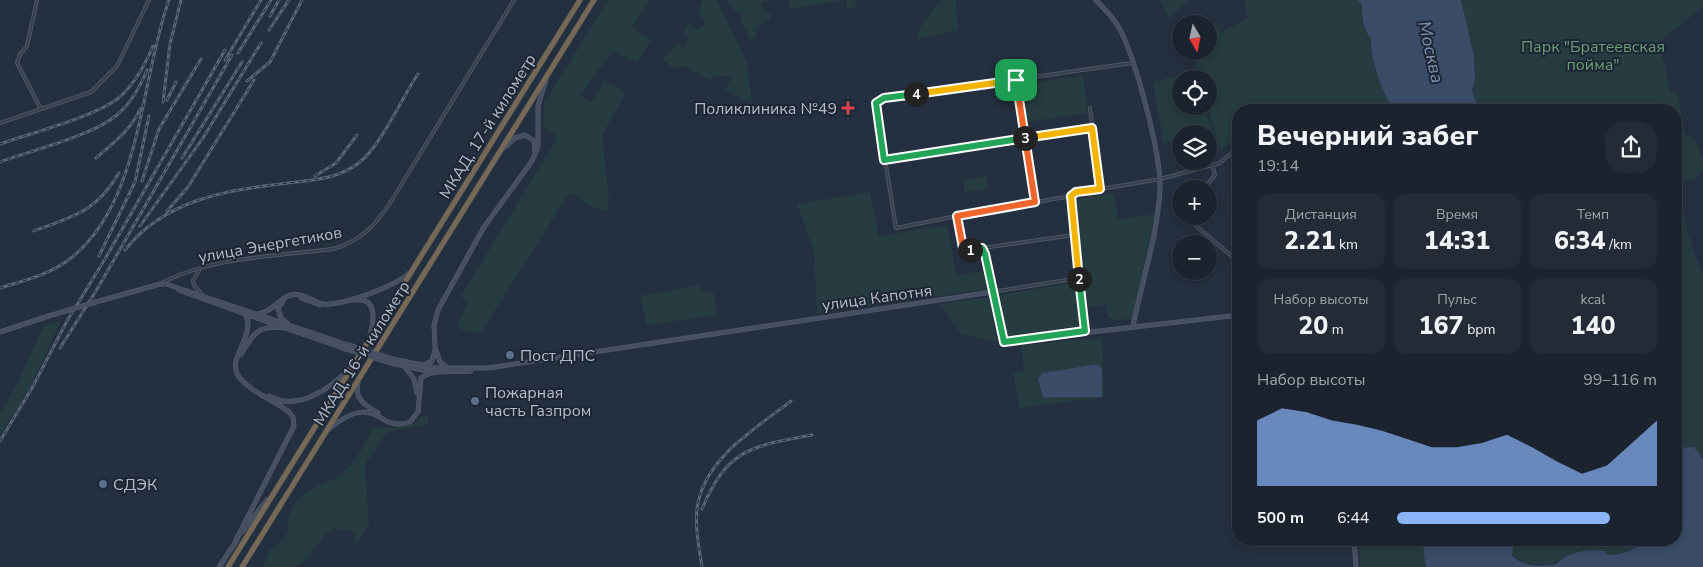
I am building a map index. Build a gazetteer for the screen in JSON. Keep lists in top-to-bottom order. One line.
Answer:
{"streets":{"highway":["МКАД, 17-й километр","МКАД, 16-й километр"],"main road":["улица Энергетиков","улица Капотня"]},"crossings":[["МКАД, 17-й километр","МКАД, 16-й километр"]],"water":["Москва"],"parks":["Парк \"Братеевская пойма\""],"places":{"health":["Поликлиника №49"],"other":["Пост ДПС","Пожарная часть Газпром","СДЭК"]},"north":"bottom","page":{"map_buttons":["+","−"],"pins":["4","3","1","2"],"heading":["Вечерний забег","19:14"],"stats":[["Дистанция","2.21 km"],["Время","14:31"],["Темп","6:34 /km"],["Набор высоты","20 m"],["Пульс","167 bpm"],["kcal","140"]],"chart":["Набор высоты","99–116 m"],"list":[{"name":"500 m","note":"6:44"}]}}
